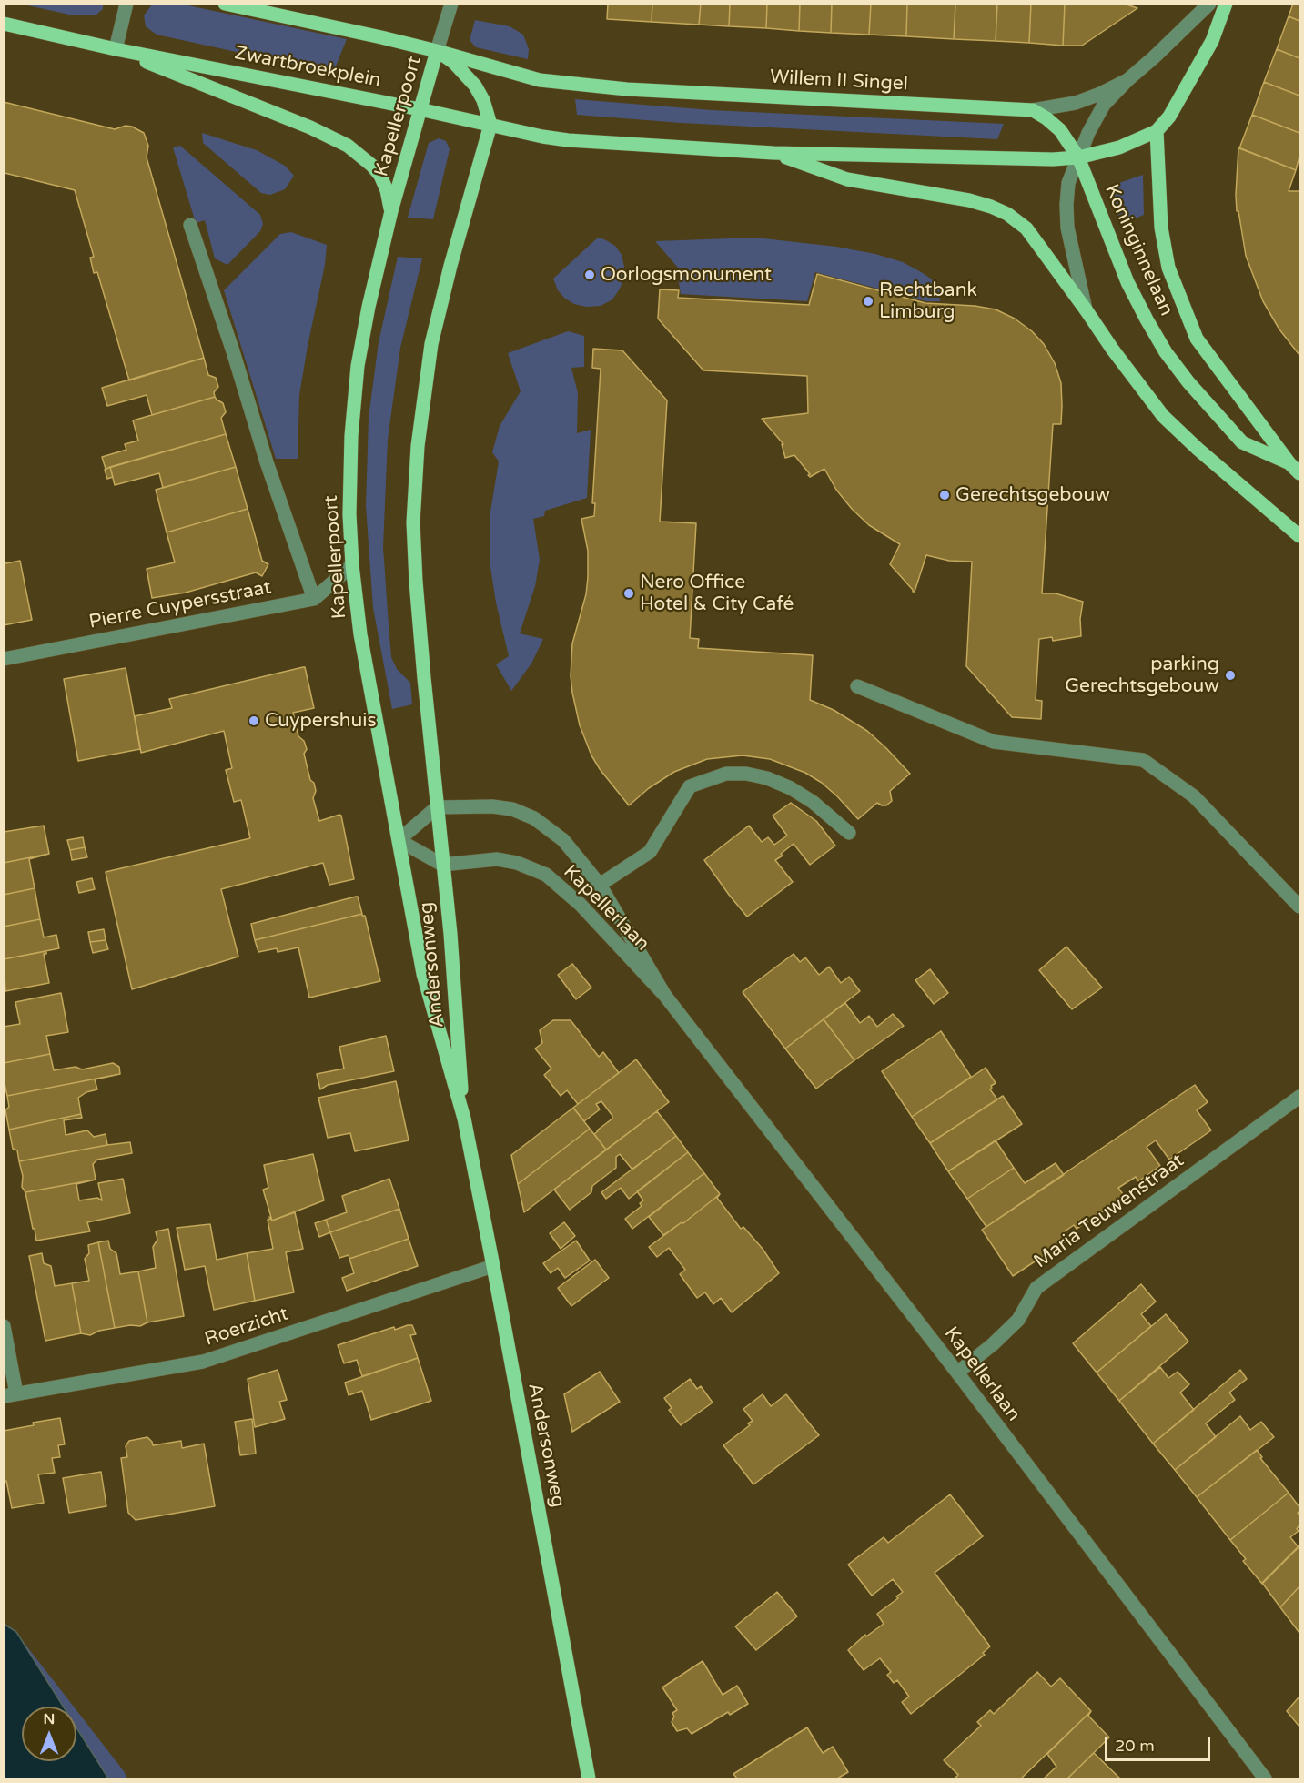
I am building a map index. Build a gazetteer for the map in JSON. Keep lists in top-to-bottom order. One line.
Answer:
{"streets":{"main road":["Zwartbroekplein","Willem II Singel","Kapellerpoort","Koninginnelaan","Andersonweg"],"street":["Pierre Cuypersstraat","Kapellerlaan","Maria Teuwenstraat","Roerzicht"]},"crossings":[["Zwartbroekplein","Kapellerpoort"],["Willem II Singel","Kapellerpoort"],["Willem II Singel","Koninginnelaan"],["Kapellerpoort","Pierre Cuypersstraat"],["Kapellerpoort","Andersonweg"],["Kapellerlaan","Andersonweg"],["Kapellerlaan","Maria Teuwenstraat"],["Andersonweg","Roerzicht"]],"places":["Oorlogsmonument","Rechtbank Limburg","Gerechtsgebouw","Nero Office Hotel & City Café","parking Gerechtsgebouw","Cuypershuis"],"scale_bar":"20 m","north":"top"}
